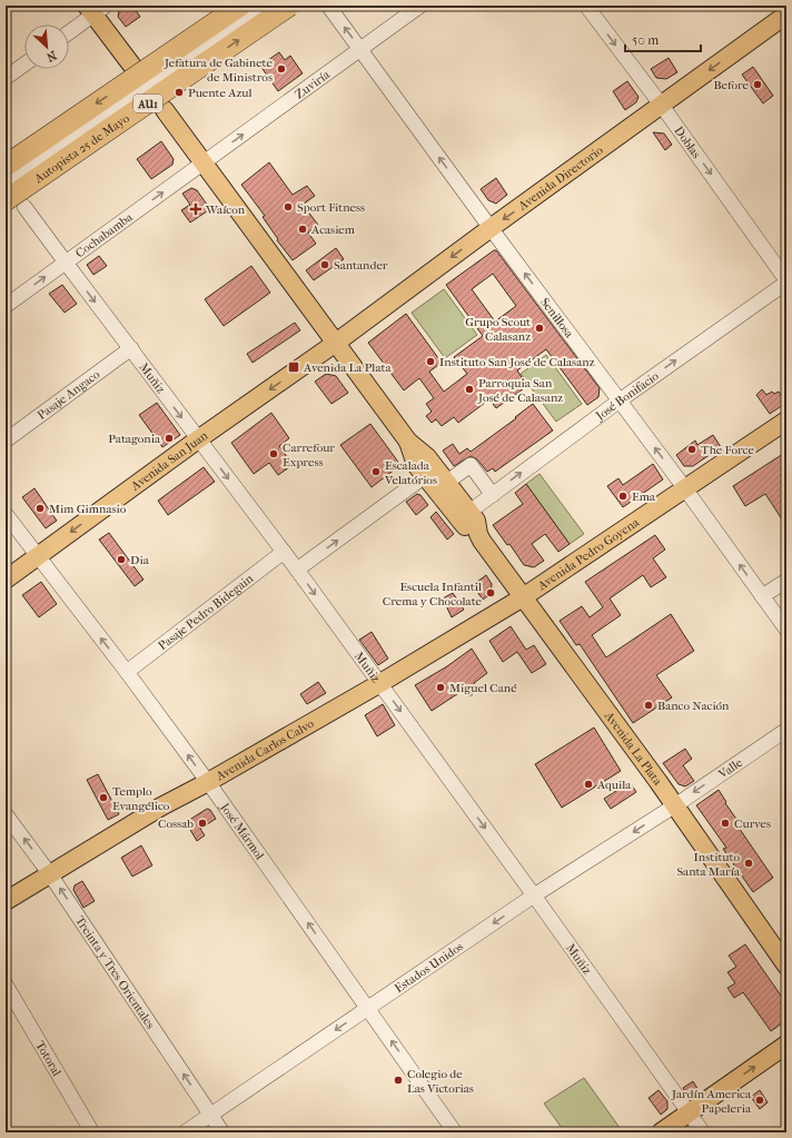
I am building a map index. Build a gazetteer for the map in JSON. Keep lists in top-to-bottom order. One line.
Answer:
{"streets":{"highway":["AU1","Autopista 25 de Mayo"],"main road":["Avenida Directorio","Avenida San Juan","Avenida Pedro Goyena","Avenida La Plata","Avenida Carlos Calvo"],"street":["Zuviría","Doblas","Cochabamba","Senillosa","Muñiz","Pasaje Angaco","José Bonifacio","Pasaje Pedro Bidegain","Valle","José Mármol","Estados Unidos","Treinta y Tres Orientales","Totoral"]},"crossings":[["Zuviría","Cochabamba"],["Zuviría","Senillosa"],["Zuviría","Avenida La Plata"],["Doblas","Avenida Directorio"],["Doblas","José Bonifacio"],["Autopista 25 de Mayo","Muñiz"],["Avenida Directorio","Senillosa"],["Avenida Directorio","Avenida San Juan"],["Avenida Directorio","Avenida La Plata"],["Cochabamba","Muñiz"],["Cochabamba","Avenida La Plata"],["Senillosa","José Bonifacio"],["Senillosa","Avenida Pedro Goyena"],["Muñiz","Pasaje Angaco"],["Muñiz","Avenida San Juan"],["Muñiz","Pasaje Pedro Bidegain"],["Muñiz","Avenida Carlos Calvo"],["Muñiz","Estados Unidos"],["José Bonifacio","Avenida La Plata"],["Avenida San Juan","Avenida La Plata"],["Avenida San Juan","José Mármol"],["Avenida Pedro Goyena","Avenida La Plata"],["Avenida Pedro Goyena","Avenida Carlos Calvo"],["Pasaje Pedro Bidegain","José Mármol"],["Avenida La Plata","Avenida Carlos Calvo"],["Avenida La Plata","Valle"],["Avenida La Plata","Estados Unidos"],["Avenida Carlos Calvo","José Mármol"],["Avenida Carlos Calvo","Treinta y Tres Orientales"],["Valle","Estados Unidos"],["José Mármol","Estados Unidos"],["Estados Unidos","Treinta y Tres Orientales"]],"one_way":["Doblas","Avenida Directorio","Senillosa","Muñiz","José Bonifacio","Avenida San Juan","Valle","José Mármol","Estados Unidos","Treinta y Tres Orientales"],"places":{"other":["Jefatura de Gabinete de Ministros","Before","Puente Azul","Sport Fitness","Acasiem","Santander","Grupo Scout Calasanz","Instituto San José de Calasanz","Parroquia San José de Calasanz","Patagonia","The Force","Carrefour Express","Escalada Velatórios","Ema","Mim Gimnasio","Dia","Escuela Infantil Crema y Chocolate","Miguel Cané","Banco Nación","Aquila","Templo Evangélico","Cossab","Curves","Instituto Santa María","Colegio de Las Victorias","Jardín America Papeleria"],"health":["Waícon"],"transit":["Avenida La Plata"]},"scale_bar":"50 m","north":"bottom right"}
